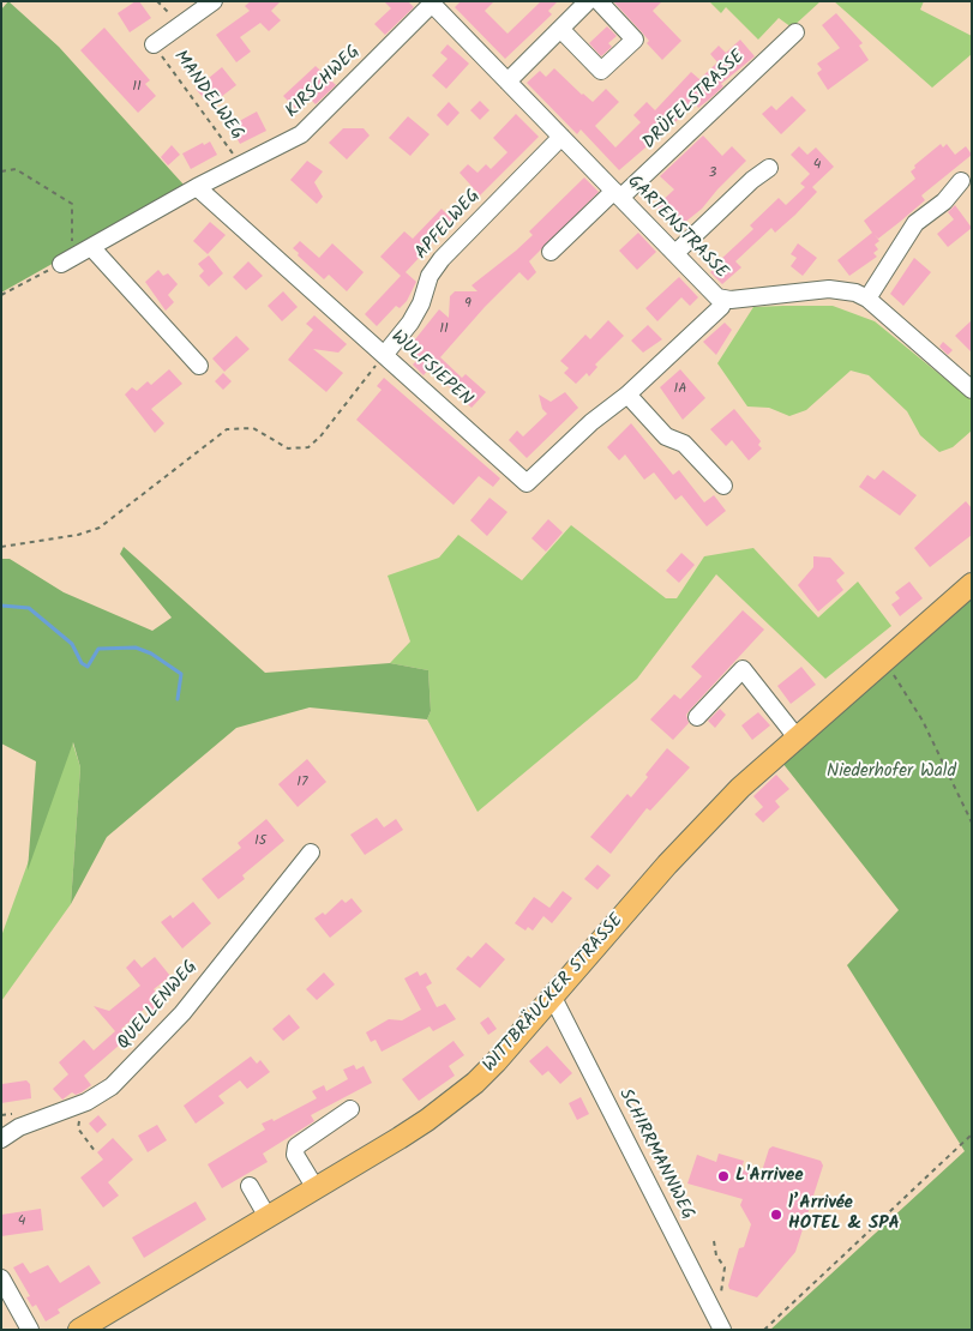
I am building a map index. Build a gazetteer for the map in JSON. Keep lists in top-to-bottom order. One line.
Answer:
{"streets":{"main road":["WITTBRÄUCKER STRASSE"],"street":["KIRSCHWEG","DRÜFELSTRASSE","APFELWEG","GARTENSTRASSE","WULFSIEPEN","QUELLENWEG","SCHIRRMANNWEG"],"path":["MANDELWEG"]},"crossings":[["KIRSCHWEG","MANDELWEG"],["KIRSCHWEG","GARTENSTRASSE"],["KIRSCHWEG","WULFSIEPEN"],["DRÜFELSTRASSE","GARTENSTRASSE"],["APFELWEG","GARTENSTRASSE"],["APFELWEG","WULFSIEPEN"],["GARTENSTRASSE","WULFSIEPEN"],["WITTBRÄUCKER STRASSE","SCHIRRMANNWEG"]],"parks":["Niederhofer Wald"],"places":["L'Arrivee","l’Arrivée HOTEL & SPA"],"house_numbers":["11","4","3","9","11","1A","17","15","4"]}
